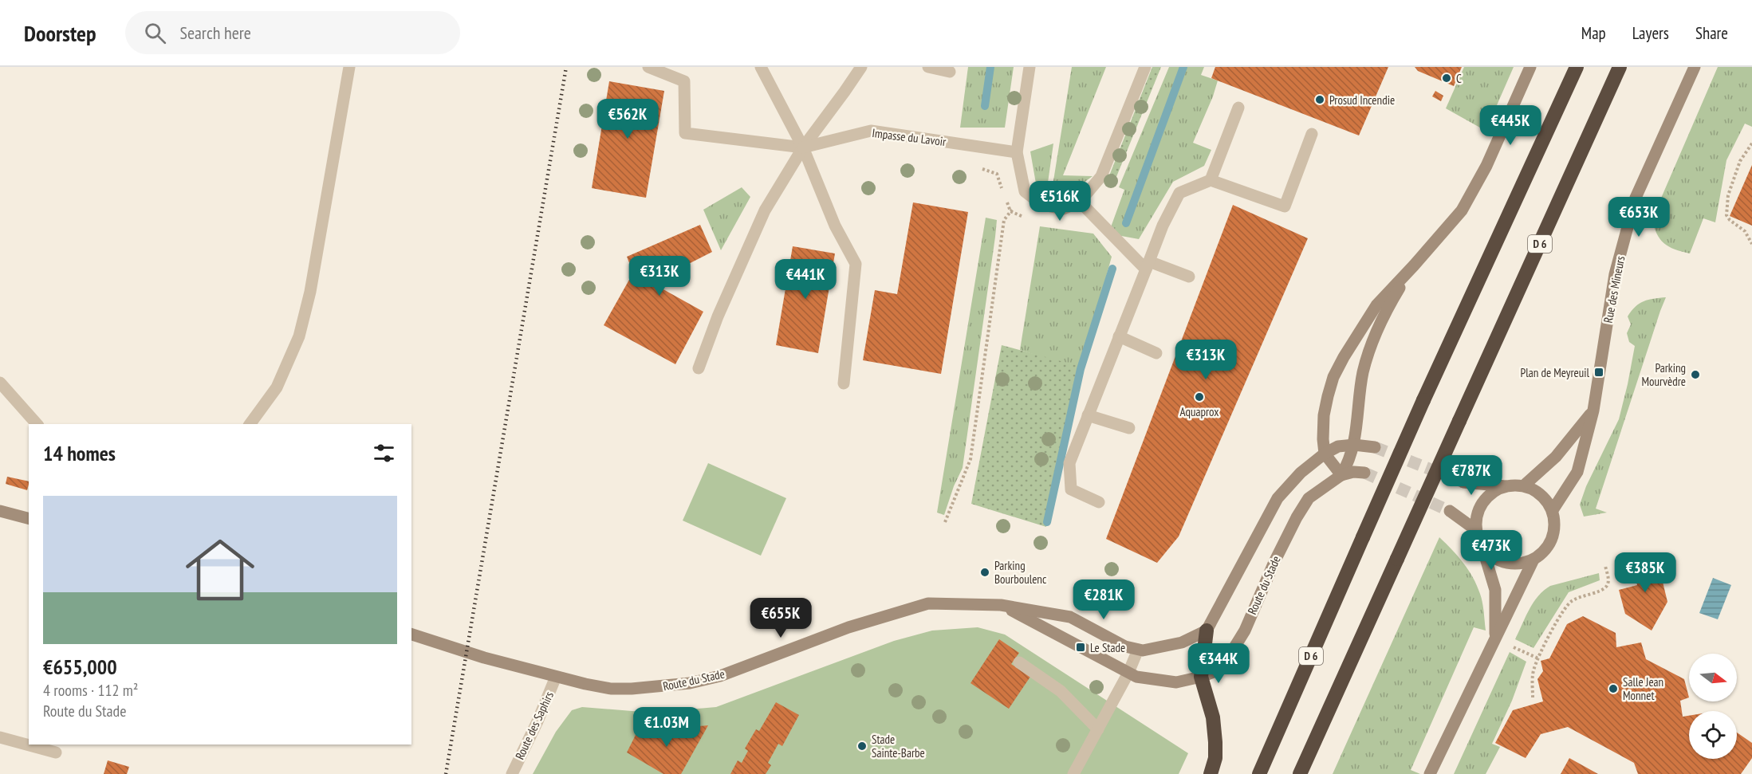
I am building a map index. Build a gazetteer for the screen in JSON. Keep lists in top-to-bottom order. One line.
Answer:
{"streets":{"highway":["D 6"],"street":["Impasse du Lavoir","Rue des Mineurs","Route du Stade","Route des Saphirs"]},"crossings":[["Route du Stade","Route des Saphirs"]],"places":{"other":["C","Prosud Incendie","Parking Mourvèdre","Aquaprox","Parking Bourboulenc","Salle Jean Monnet","Stade Sainte-Barbe"],"transit":["Plan de Meyreuil","Le Stade"]},"north":"right","page":{"header":"Doorstep","search":"Search here","nav":["Map","Layers","Share"],"price":["€562K","€445K","€516K","€653K","€313K","€441K","€313K","€787K","€473K","€385K","€281K","€655K","€344K","€1.03M"],"heading":"14 homes","list":[{"name":"€655,000","note":"4 rooms · 112 m² · Route du Stade"}]}}
